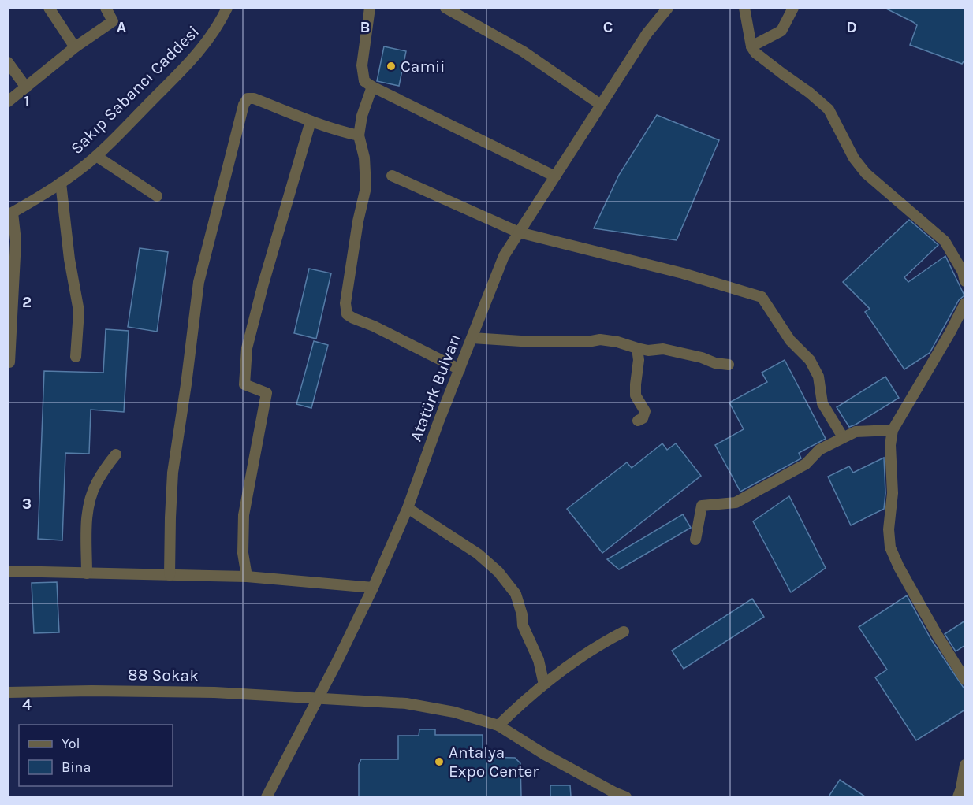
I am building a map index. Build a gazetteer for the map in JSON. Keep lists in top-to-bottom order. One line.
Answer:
{"streets":{"street":["Sakıp Sabancı Caddesi","Atatürk Bulvarı","88 Sokak"]},"crossings":[["Atatürk Bulvarı","88 Sokak"]],"places":["Camii","Antalya Expo Center"],"legend":["Yol","Bina"],"grid":{"columns":["A","B","C","D"],"rows":["1","2","3","4"]}}
